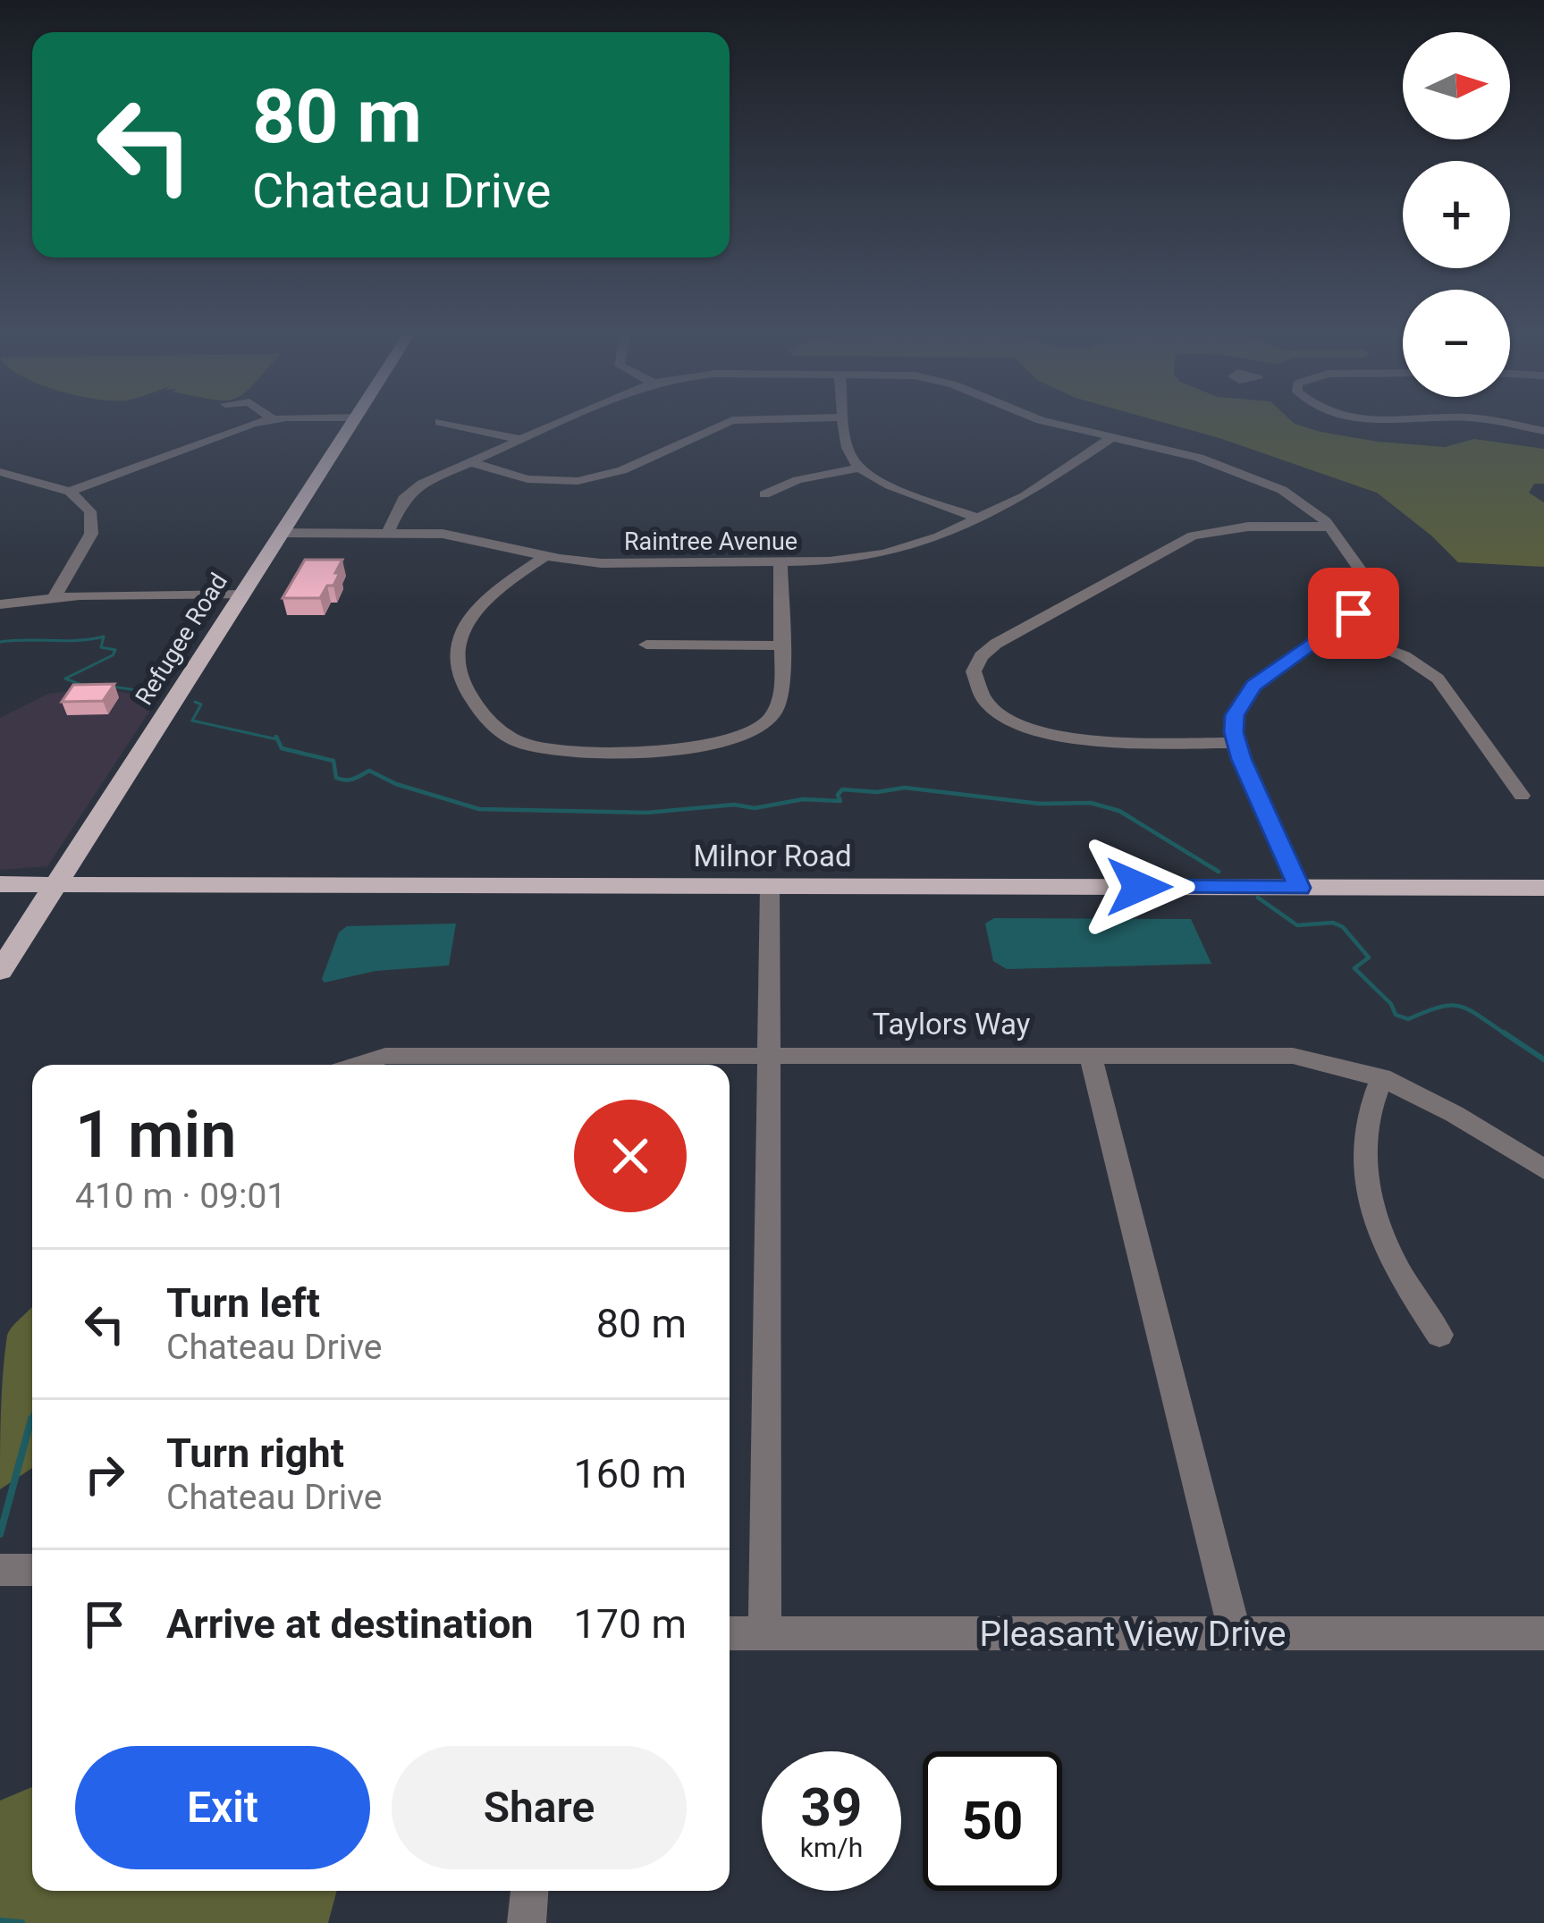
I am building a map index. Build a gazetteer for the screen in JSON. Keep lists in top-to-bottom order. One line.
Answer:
{"streets":{"main road":["Refugee Road","Milnor Road"],"street":["Raintree Avenue","Taylors Way","Pleasant View Drive"]},"crossings":[["Raintree Avenue","Refugee Road"],["Refugee Road","Milnor Road"]],"north":"right","page":{"map_buttons":["+","−"],"turn":["80 m","Chateau Drive"],"heading":["1 min","410 m · 09:01"],"list":[{"name":"Turn left","note":"Chateau Drive","value":"80 m"},{"name":"Turn right","note":"Chateau Drive","value":"160 m"},{"name":"Arrive at destination","value":"170 m"}],"buttons":["Exit","Share"],"speed":"39 km/h","limit":"50"}}
